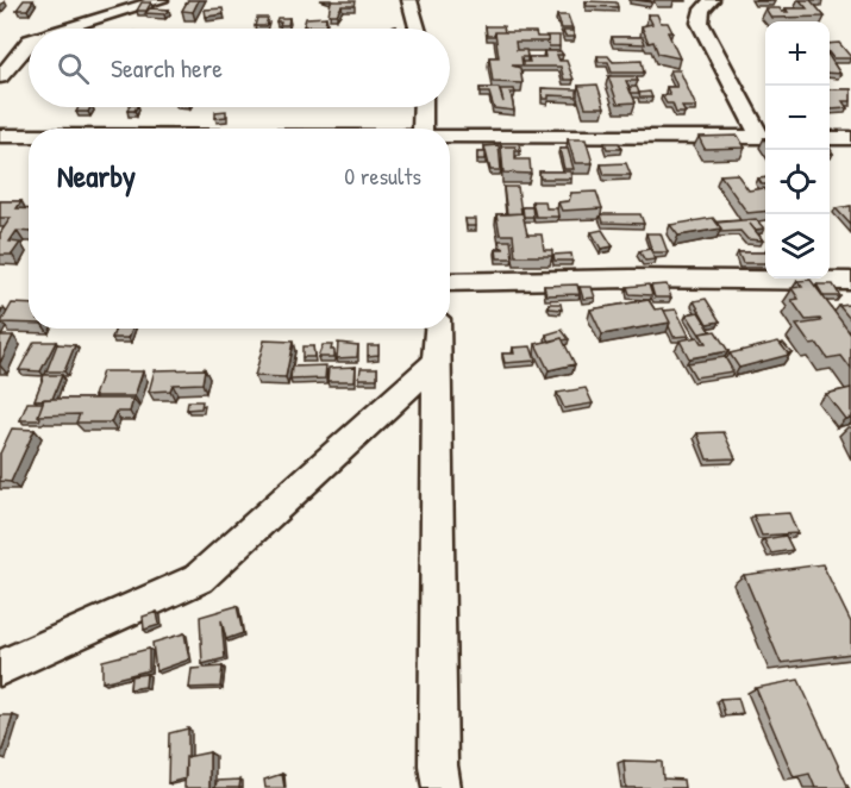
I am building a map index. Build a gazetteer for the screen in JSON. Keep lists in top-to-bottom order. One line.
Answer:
{"page":{"map_buttons":["+","−"],"search":"Search here","heading":["Nearby","0 results"]}}
